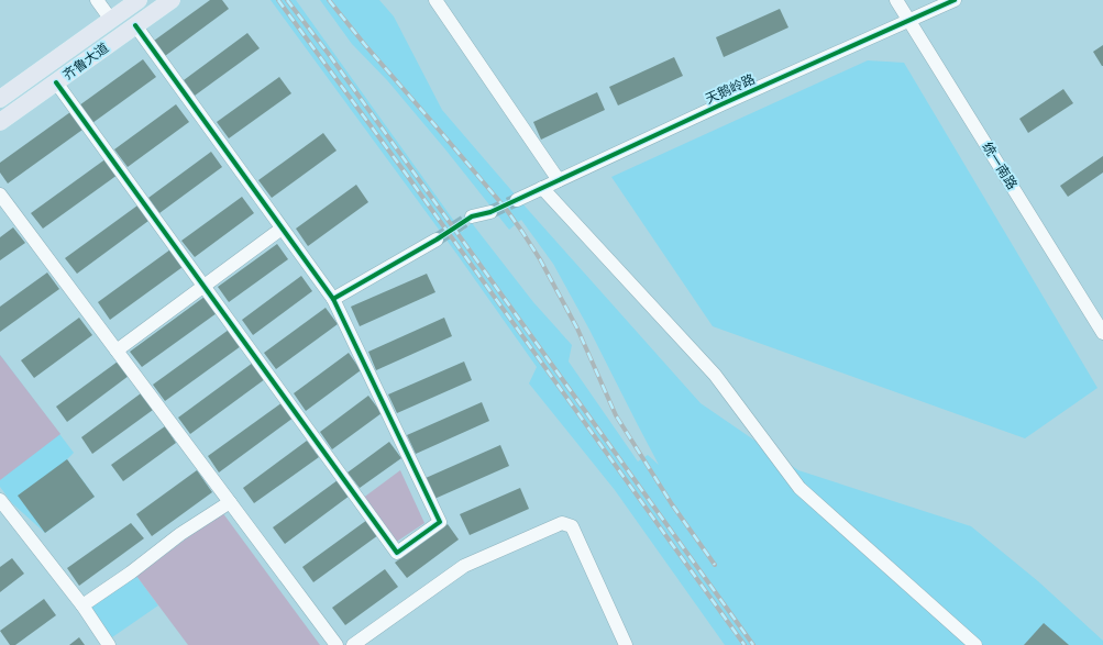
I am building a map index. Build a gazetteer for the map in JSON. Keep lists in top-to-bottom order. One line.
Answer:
{"streets":{"main road":["齐鲁大道"],"street":["天鹅岭路","统一南路"]},"crossings":[["天鹅岭路","统一南路"]]}
